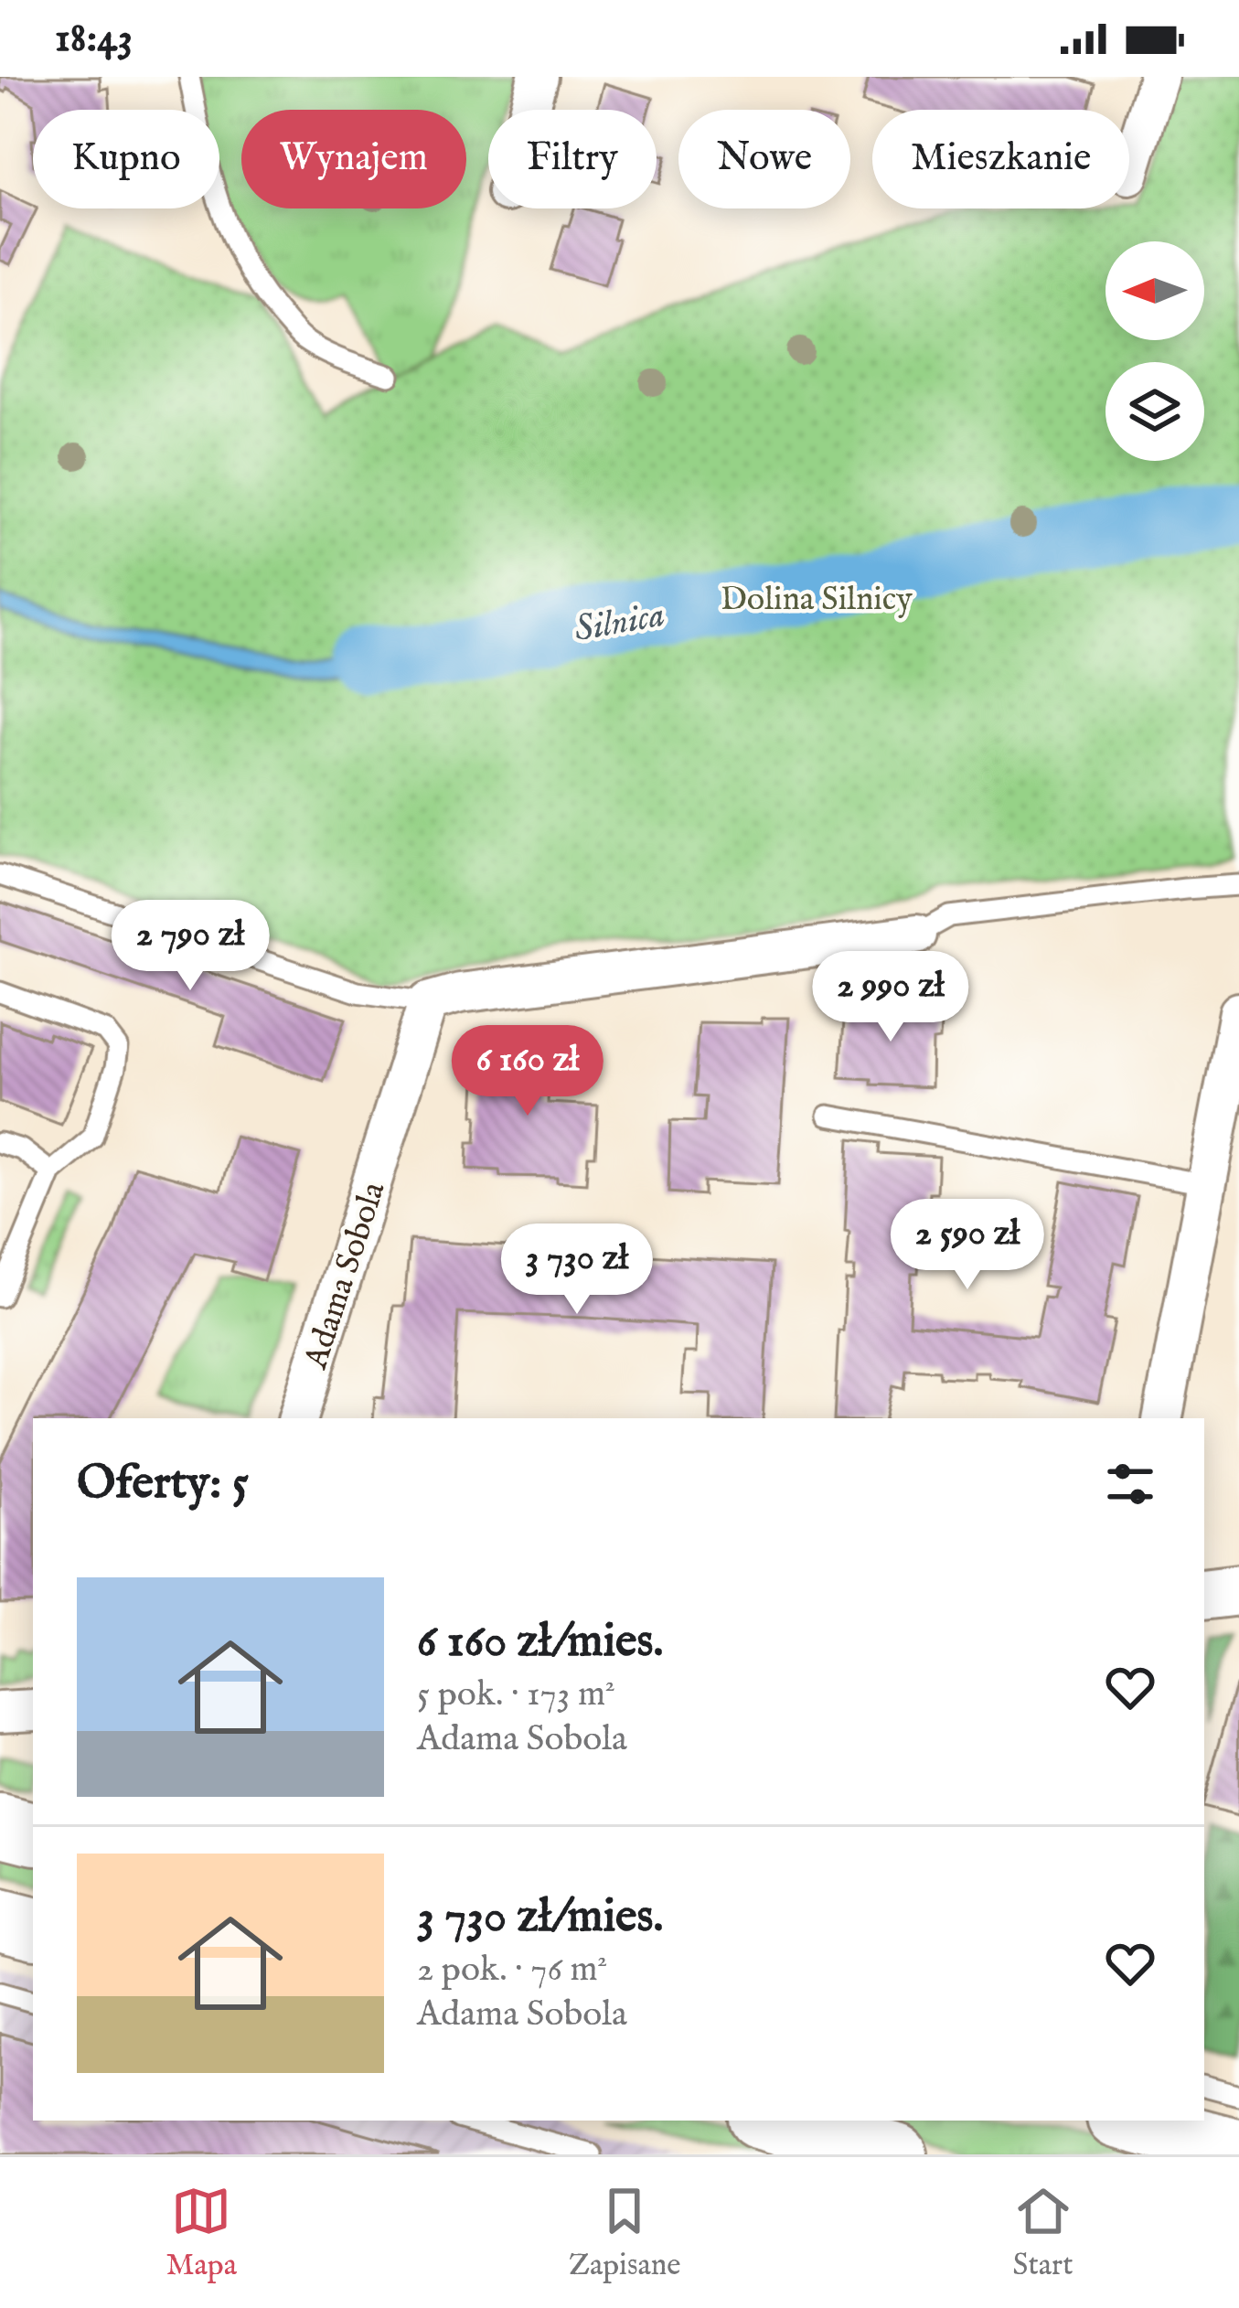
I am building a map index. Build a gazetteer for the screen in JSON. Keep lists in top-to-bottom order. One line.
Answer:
{"streets":{"street":["Adama Sobola"]},"water":["Silnica"],"parks":["Dolina Silnicy"],"north":"left","page":{"status":"18:43","chip":["Kupno","Wynajem","Filtry","Nowe","Mieszkanie"],"price":["2 790 zł","2 990 zł","6 160 zł","2 590 zł","3 730 zł"],"heading":"Oferty: 5","list":[{"name":"6 160 zł/mies.","note":"5 pok. · 173 m² · Adama Sobola"},{"name":"3 730 zł/mies.","note":"2 pok. · 76 m² · Adama Sobola"}],"tabs":["Mapa","Zapisane","Start"]}}
